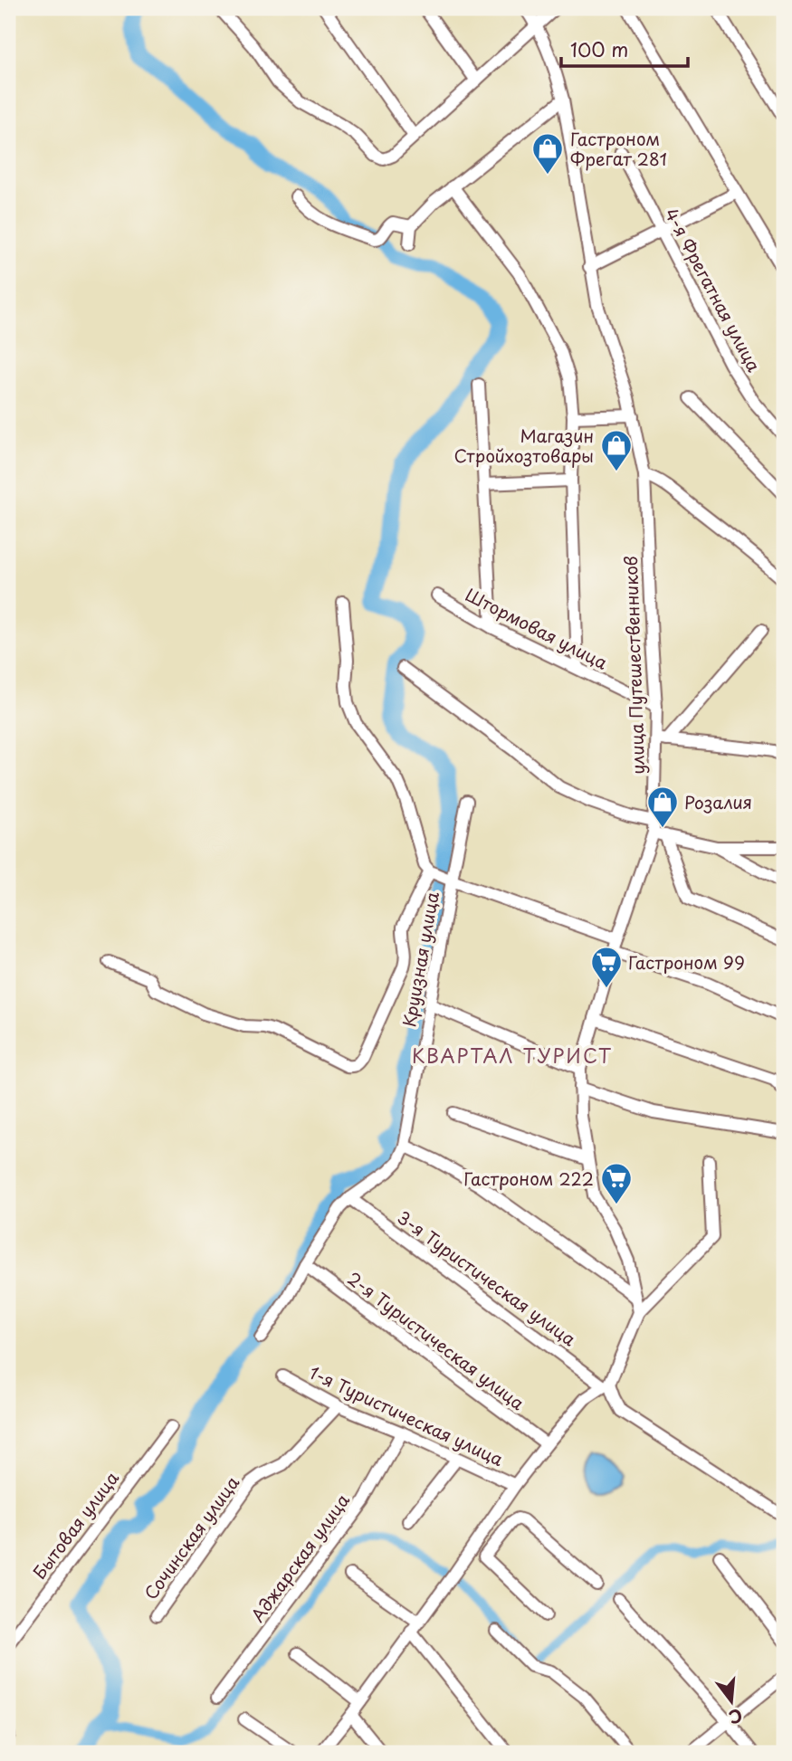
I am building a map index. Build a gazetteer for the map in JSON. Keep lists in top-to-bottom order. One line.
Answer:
{"streets":{"street":["4-я Фрегатная улица","Штормовая улица","улица Путешественников","Круизная улица","3-я Туристическая улица","2-я Туристическая улица","1-я Туристическая улица","Бытовая улица","Сочинская улица","Аджарская улица"]},"crossings":[["Штормовая улица","улица Путешественников"],["Круизная улица","3-я Туристическая улица"],["Круизная улица","2-я Туристическая улица"],["1-я Туристическая улица","Сочинская улица"],["1-я Туристическая улица","Аджарская улица"]],"districts":["КВАРТАЛ ТУРИСТ"],"places":{"shop":["Гастроном Фрегат 281","Магазин Стройхозтовары","Розалия"],"supermarket":["Гастроном 99","Гастроном 222"]},"scale_bar":"100 m","north":"bottom"}
